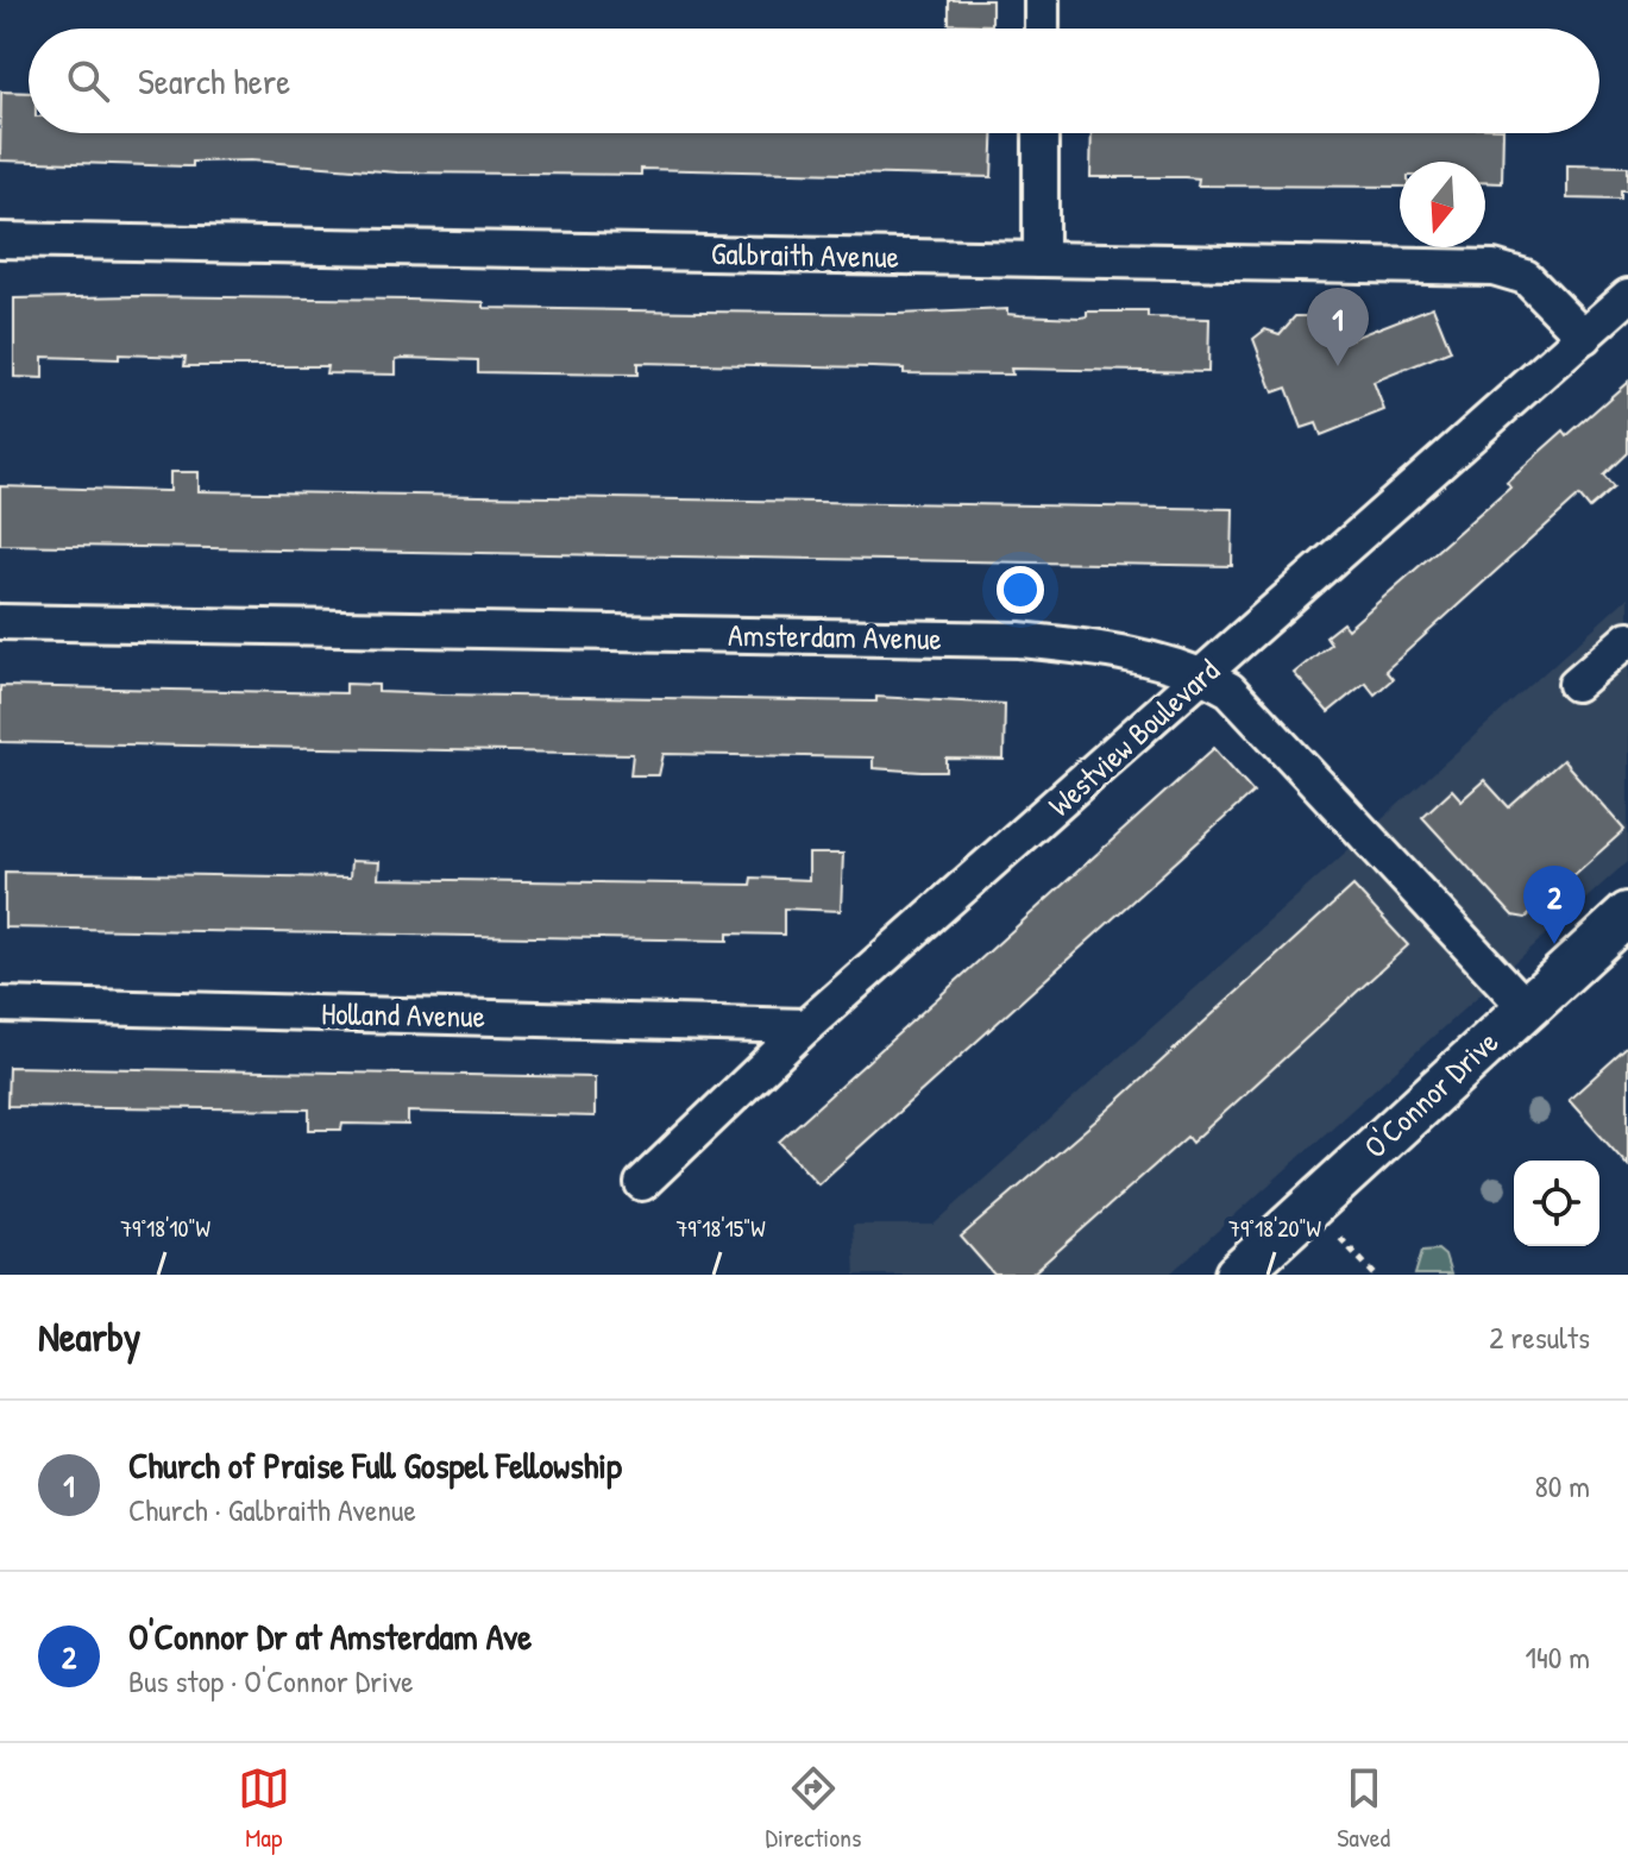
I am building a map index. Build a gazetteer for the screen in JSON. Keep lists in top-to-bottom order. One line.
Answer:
{"streets":{"main road":["O'Connor Drive"],"street":["Galbraith Avenue","Amsterdam Avenue","Westview Boulevard","Holland Avenue"]},"crossings":[["Galbraith Avenue","Westview Boulevard"],["Amsterdam Avenue","Westview Boulevard"],["Amsterdam Avenue","O'Connor Drive"],["Westview Boulevard","Holland Avenue"]],"north":"bottom","page":{"search":"Search here","pins":["1","2"],"heading":["Nearby","2 results"],"list":[{"mark":"1","name":"Church of Praise Full Gospel Fellowship","note":"Church · Galbraith Avenue","value":"80 m"},{"mark":"2","name":"O'Connor Dr at Amsterdam Ave","note":"Bus stop · O'Connor Drive","value":"140 m"}],"nav":["Map","Directions","Saved"]},"coordinates":["79°18'10\"W","79°18'15\"W","79°18'20\"W"]}
